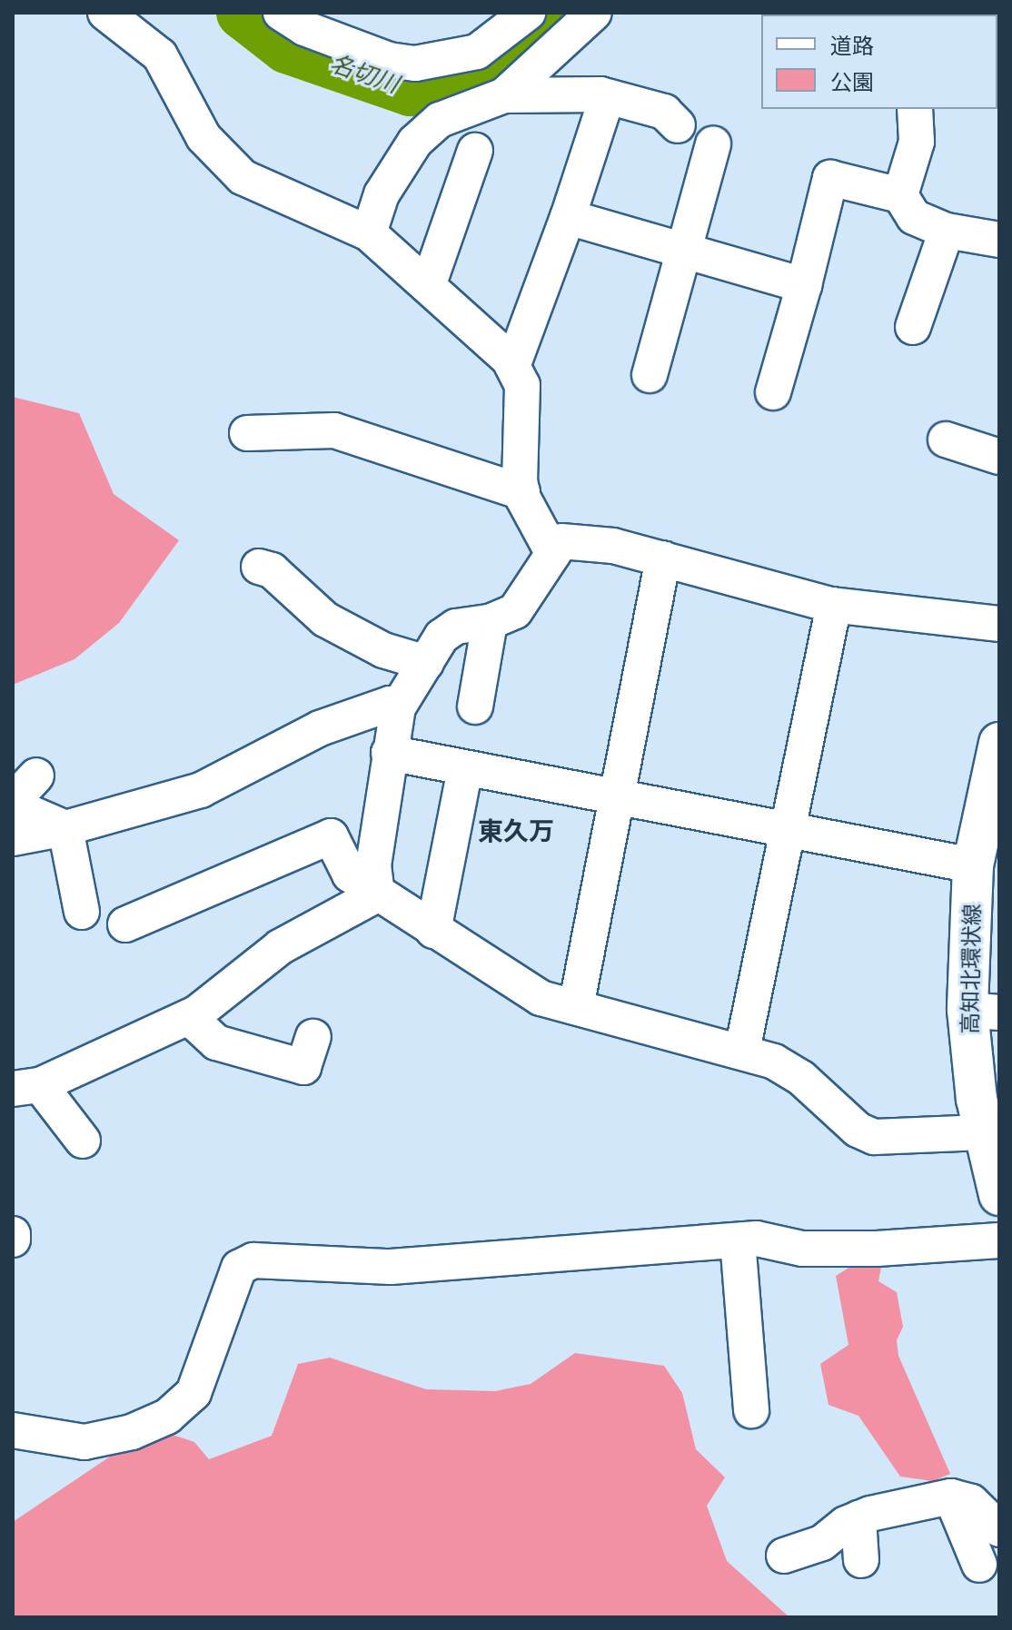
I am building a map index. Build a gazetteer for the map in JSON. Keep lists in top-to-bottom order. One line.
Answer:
{"streets":{"main road":["高知北環状線"]},"districts":["東久万"],"water":["名切川"],"legend":["道路","公園"]}
